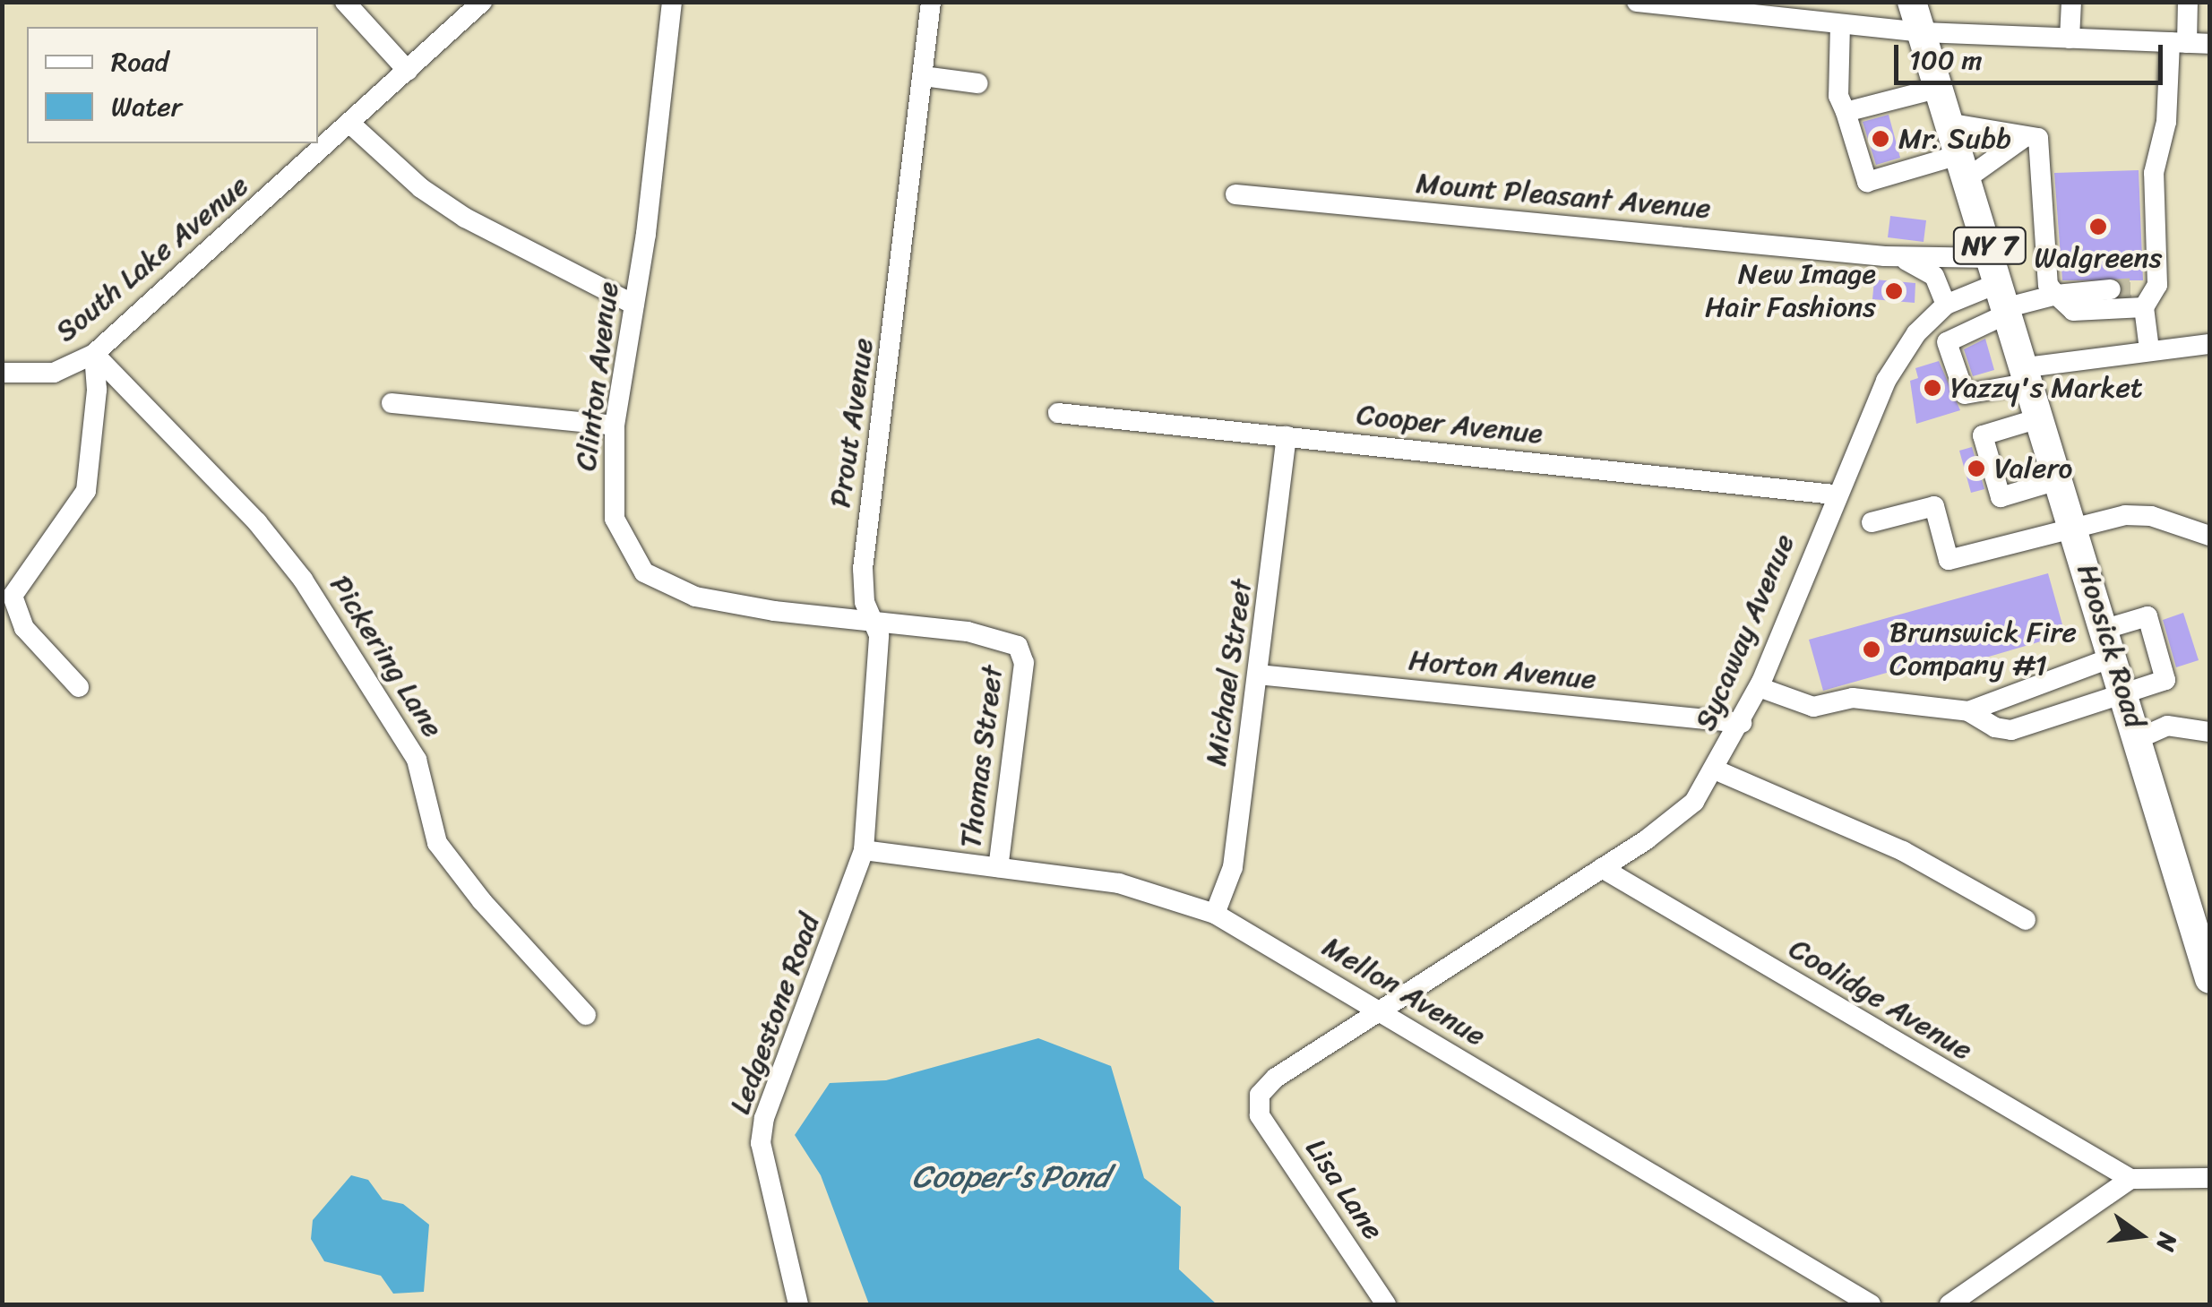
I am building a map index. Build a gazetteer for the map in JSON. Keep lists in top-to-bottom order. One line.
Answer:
{"streets":{"highway":["NY 7","Hoosick Road"],"street":["Mount Pleasant Avenue","South Lake Avenue","Clinton Avenue","Prout Avenue","Cooper Avenue","Sycaway Avenue","Pickering Lane","Horton Avenue","Michael Street","Thomas Street","Mellon Avenue","Coolidge Avenue","Ledgestone Road","Lisa Lane"]},"crossings":[["Mount Pleasant Avenue","NY 7"],["Mount Pleasant Avenue","Sycaway Avenue"],["Mount Pleasant Avenue","Hoosick Road"],["NY 7","Sycaway Avenue"],["NY 7","Hoosick Road"],["South Lake Avenue","Pickering Lane"],["Clinton Avenue","Prout Avenue"],["Clinton Avenue","Thomas Street"],["Prout Avenue","Mellon Avenue"],["Prout Avenue","Ledgestone Road"],["Cooper Avenue","Sycaway Avenue"],["Cooper Avenue","Michael Street"],["Sycaway Avenue","Hoosick Road"],["Sycaway Avenue","Horton Avenue"],["Sycaway Avenue","Mellon Avenue"],["Sycaway Avenue","Coolidge Avenue"],["Sycaway Avenue","Lisa Lane"],["Horton Avenue","Michael Street"],["Michael Street","Mellon Avenue"],["Thomas Street","Mellon Avenue"],["Mellon Avenue","Ledgestone Road"]],"water":["Cooper's Pond"],"places":["Mr. Subb","Walgreens","New Image Hair Fashions","Yazzy's Market","Valero","Brunswick Fire Company #1"],"legend":["Road","Water"],"scale_bar":"100 m","north":"right"}
